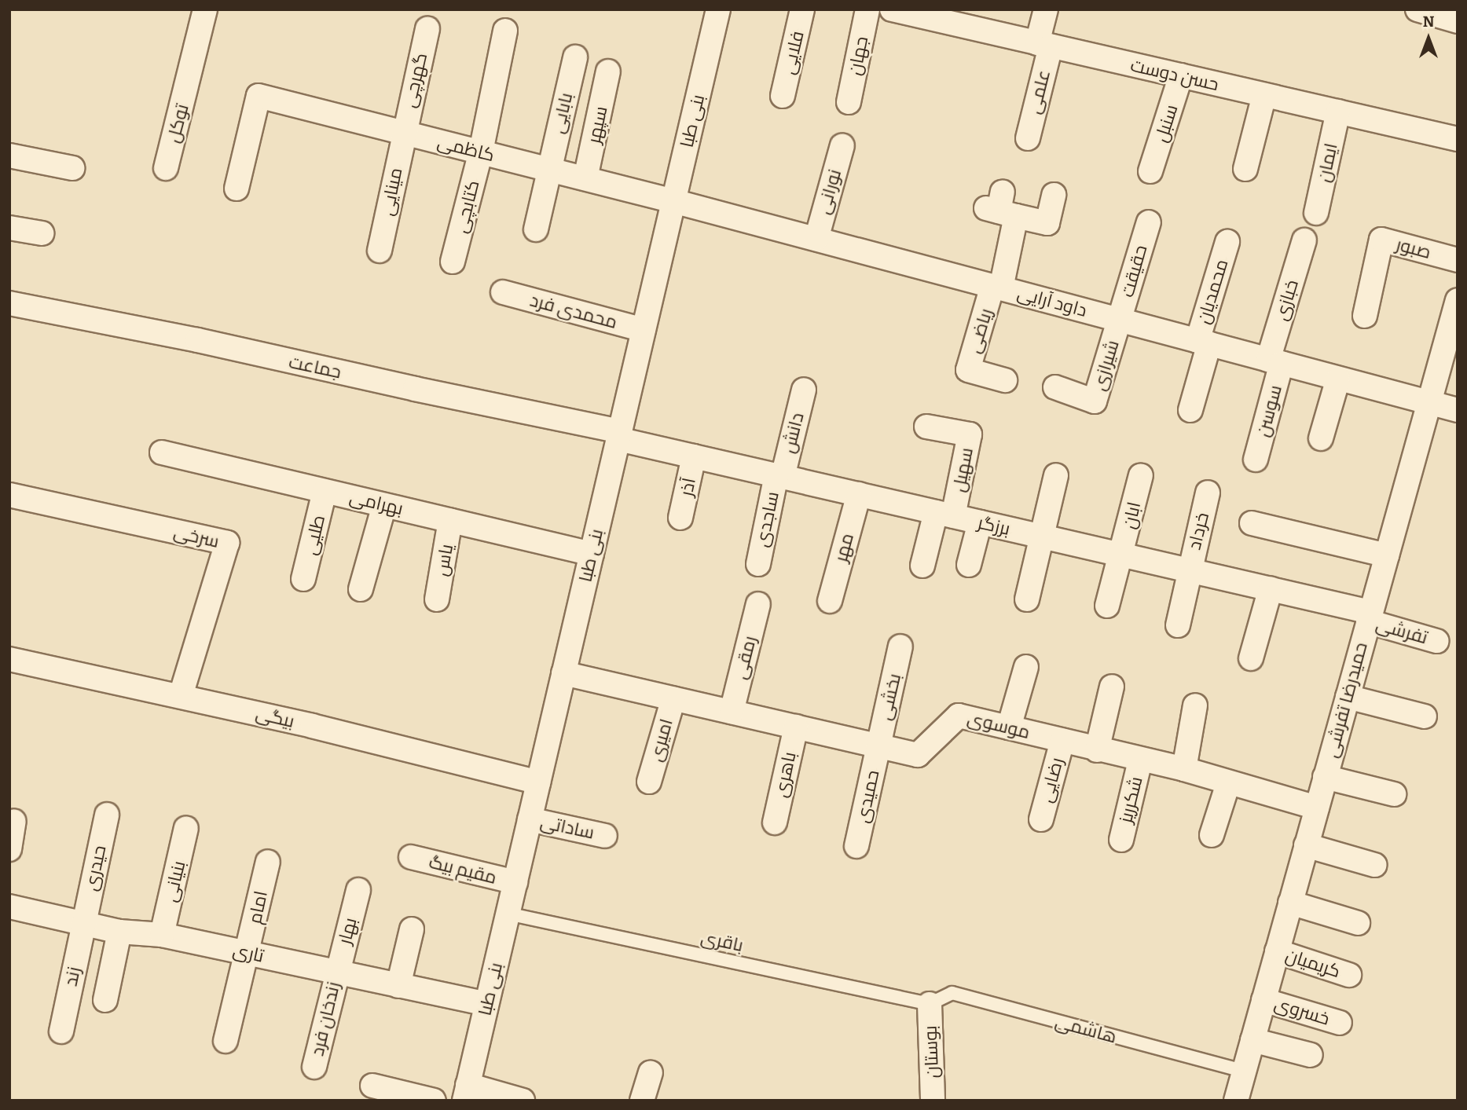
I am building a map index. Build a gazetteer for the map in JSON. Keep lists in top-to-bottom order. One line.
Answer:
{"streets":{"street":["فلایی","جهان","حسن دوست","گهرچی","علمی","بابایی","بنی طبا","توکل","سنبل","سپهر","کاظمی","ایمان","مینایی","نورانی","کتابچی","صبور","حقیقت","محمدیان","خبازی","داود آرایی","محمدی فرد","ریاضی","شیرازی","جماعت","سوسن","دانش","سهیل","آذر","بهرامی","ابان","ساجدی","برزگر","خرداد","طلیی","سرخی","مهر","یاس","تفرشی","رمقی","بخشی","حمیدرضا تفرشی","بیگی","موسوی","امیری","باهری","رضایی","حمیدی","شکرریز","ساداتی","حیدری","مقیم بیگ","بنیانی","امام","بهار","تاری","کریمیان","زند","خسروی","زندخان فرد","بوستان"],"lane":["باقری","هاشمی"]},"crossings":[["حسن دوست","علمی"],["حسن دوست","سنبل"],["حسن دوست","ایمان"],["گهرچی","کاظمی"],["گهرچی","مینایی"],["بابایی","کاظمی"],["بنی طبا","کاظمی"],["بنی طبا","داود آرایی"],["بنی طبا","محمدی فرد"],["بنی طبا","جماعت"],["بنی طبا","بهرامی"],["بنی طبا","برزگر"],["بنی طبا","بیگی"],["بنی طبا","موسوی"],["بنی طبا","ساداتی"],["بنی طبا","مقیم بیگ"],["بنی طبا","باقری"],["بنی طبا","تاری"],["سپهر","کاظمی"],["کاظمی","مینایی"],["کاظمی","کتابچی"],["کاظمی","داود آرایی"],["نورانی","داود آرایی"],["حقیقت","داود آرایی"],["حقیقت","شیرازی"],["محمدیان","داود آرایی"],["خبازی","داود آرایی"],["خبازی","سوسن"],["داود آرایی","ریاضی"],["داود آرایی","شیرازی"],["داود آرایی","سوسن"],["داود آرایی","حمیدرضا تفرشی"],["جماعت","برزگر"],["دانش","ساجدی"],["دانش","برزگر"],["سهیل","برزگر"],["آذر","برزگر"],["بهرامی","طلیی"],["بهرامی","یاس"],["ابان","برزگر"],["ساجدی","برزگر"],["برزگر","خرداد"],["برزگر","مهر"],["برزگر","تفرشی"],["برزگر","حمیدرضا تفرشی"],["سرخی","بیگی"],["تفرشی","حمیدرضا تفرشی"],["رمقی","موسوی"],["بخشی","موسوی"],["بخشی","حمیدی"],["حمیدرضا تفرشی","موسوی"],["حمیدرضا تفرشی","کریمیان"],["حمیدرضا تفرشی","خسروی"],["حمیدرضا تفرشی","هاشمی"],["موسوی","امیری"],["موسوی","باهری"],["موسوی","رضایی"],["موسوی","حمیدی"],["موسوی","شکرریز"],["حیدری","تاری"],["حیدری","زند"],["بنیانی","تاری"],["امام","تاری"],["بهار","تاری"],["بهار","زندخان فرد"],["باقری","هاشمی"],["باقری","بوستان"],["تاری","زند"],["تاری","زندخان فرد"],["هاشمی","بوستان"]],"north":"top"}
